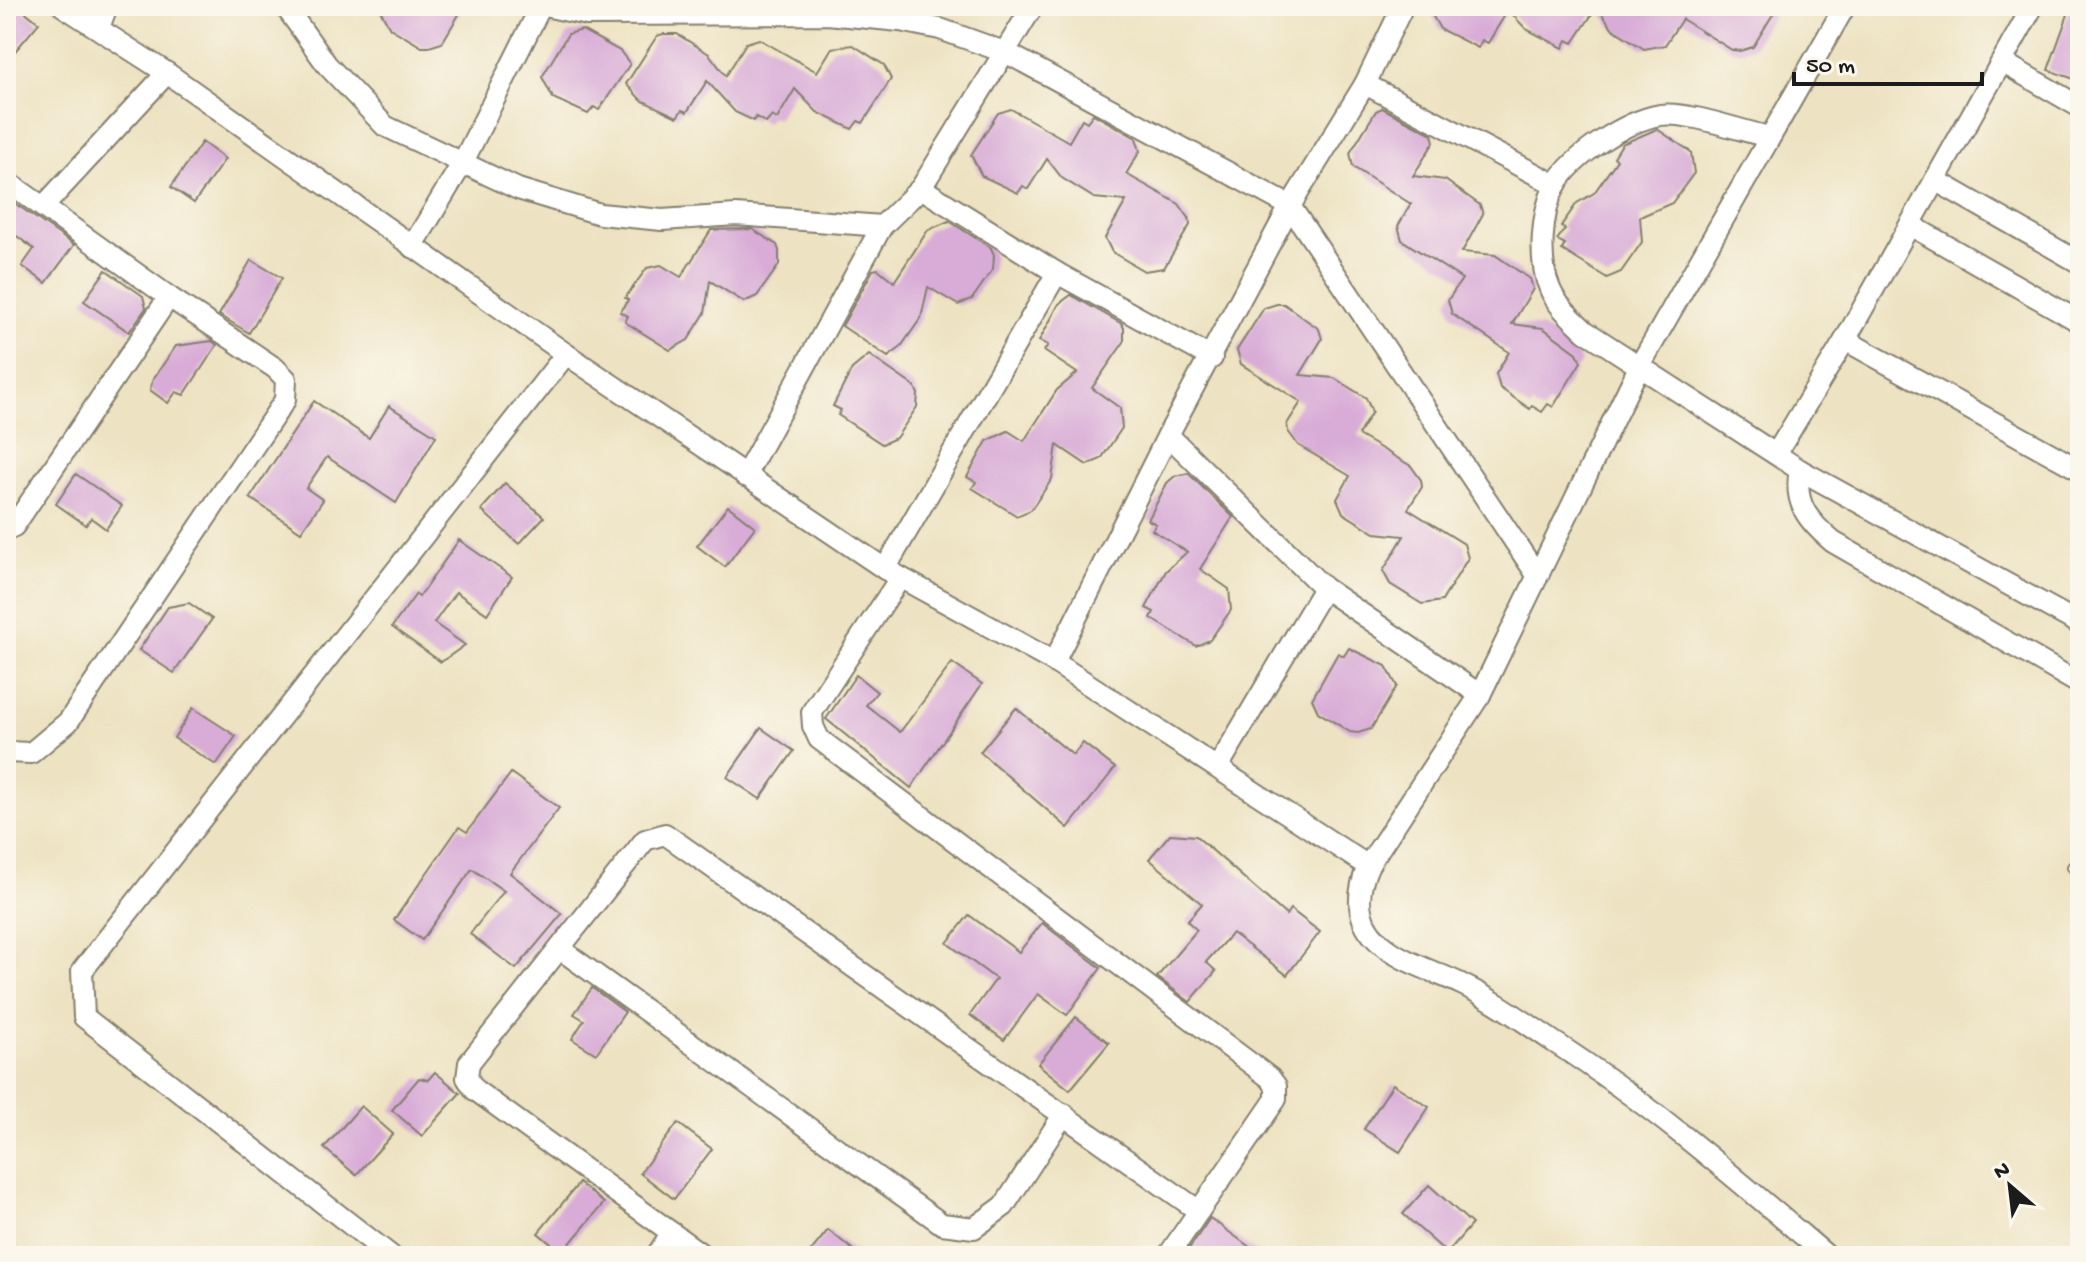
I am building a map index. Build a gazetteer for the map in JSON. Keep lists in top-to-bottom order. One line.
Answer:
{"scale_bar":"50 m","north":"top left"}
